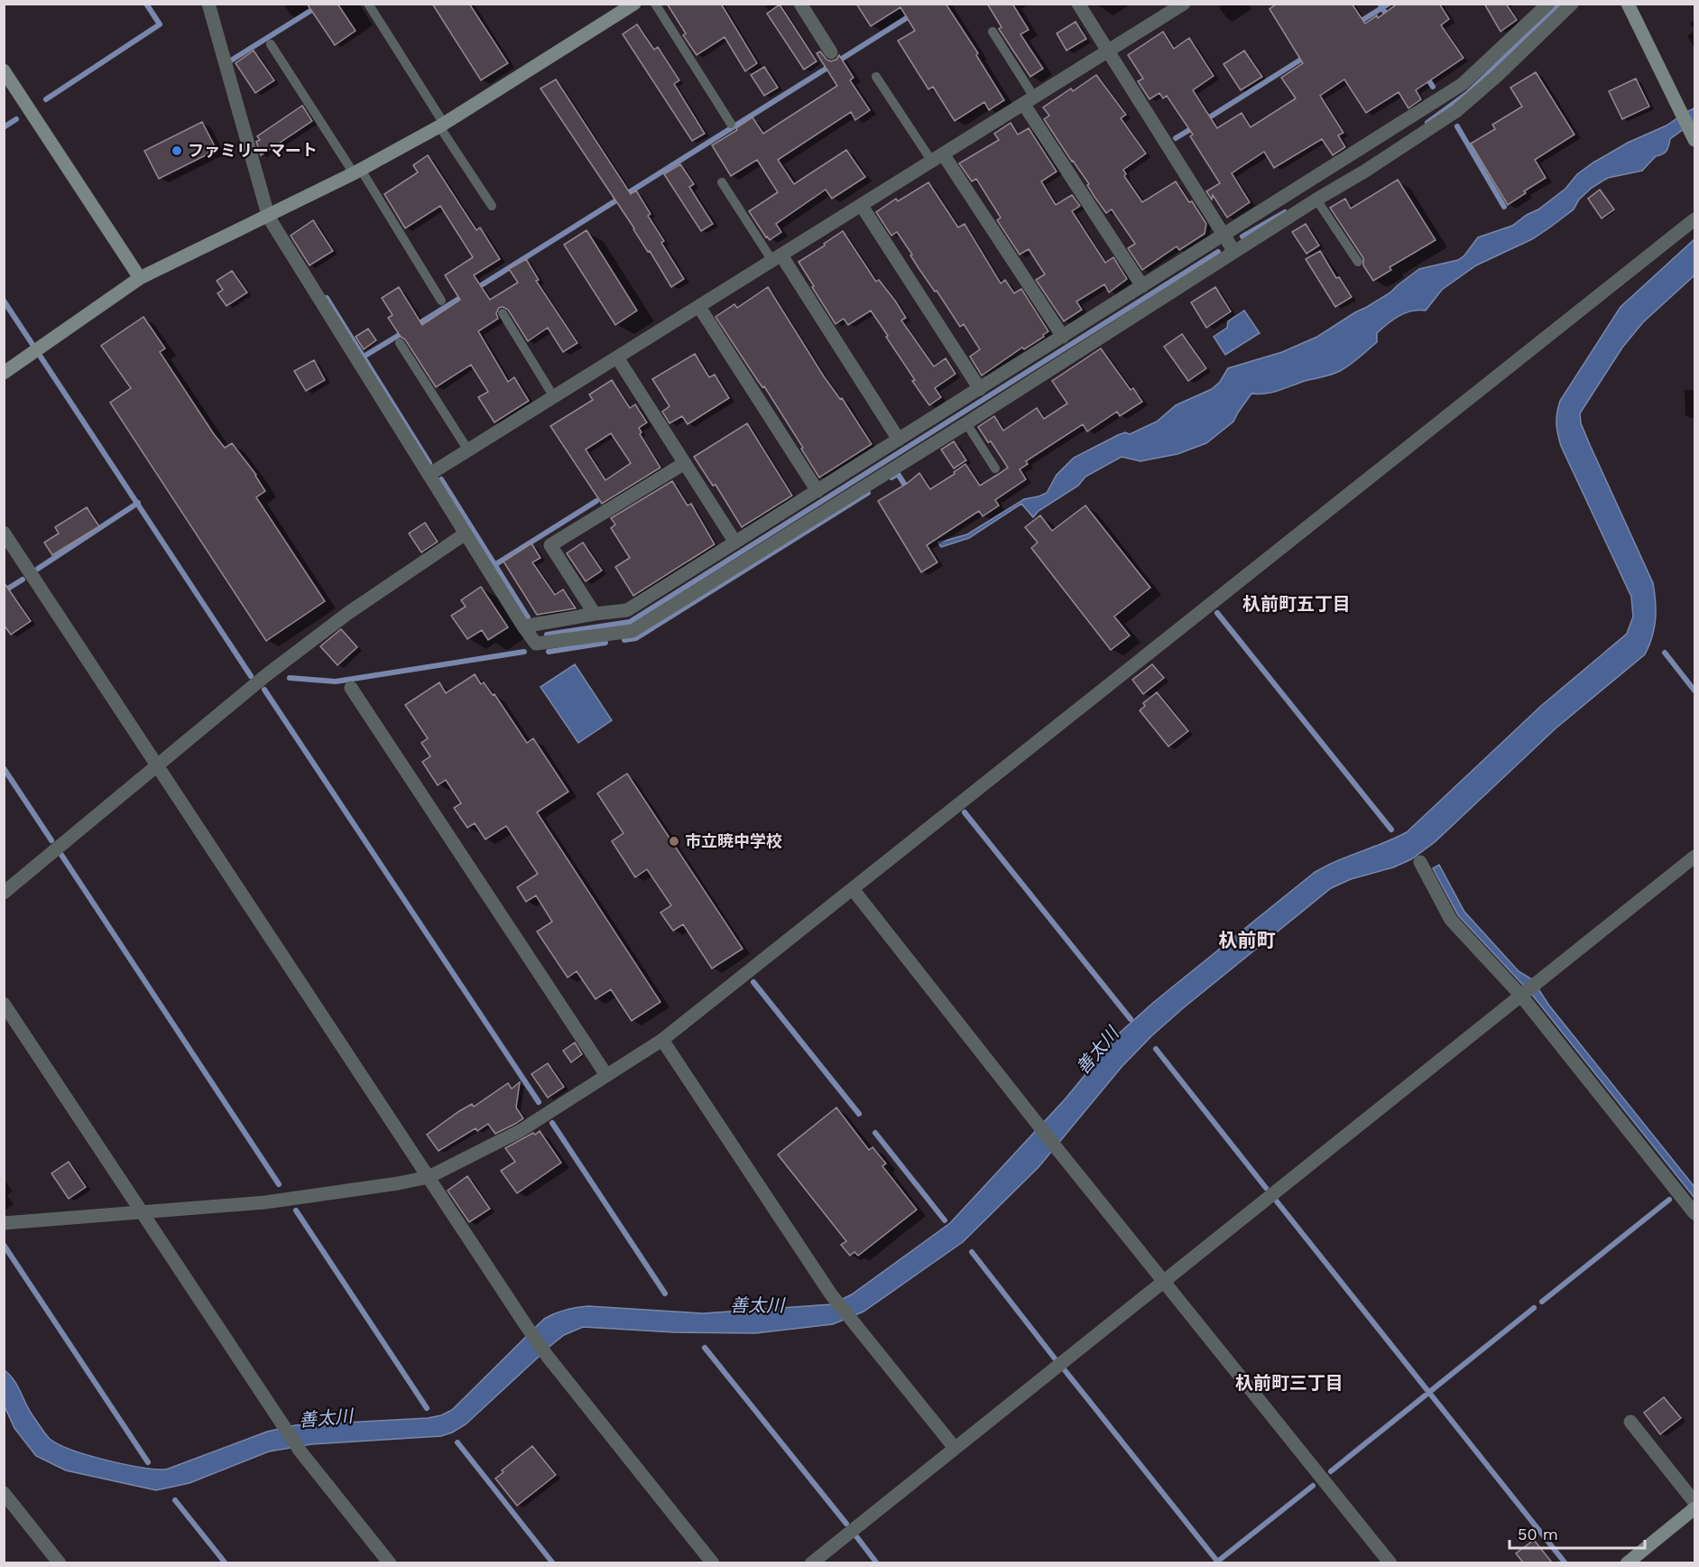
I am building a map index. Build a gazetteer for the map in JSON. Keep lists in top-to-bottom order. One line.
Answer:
{"districts":["杁前町五丁目","杁前町","杁前町三丁目"],"water":["善太川"],"places":["ファミリーマート","市立暁中学校"],"scale_bar":"50 m"}
